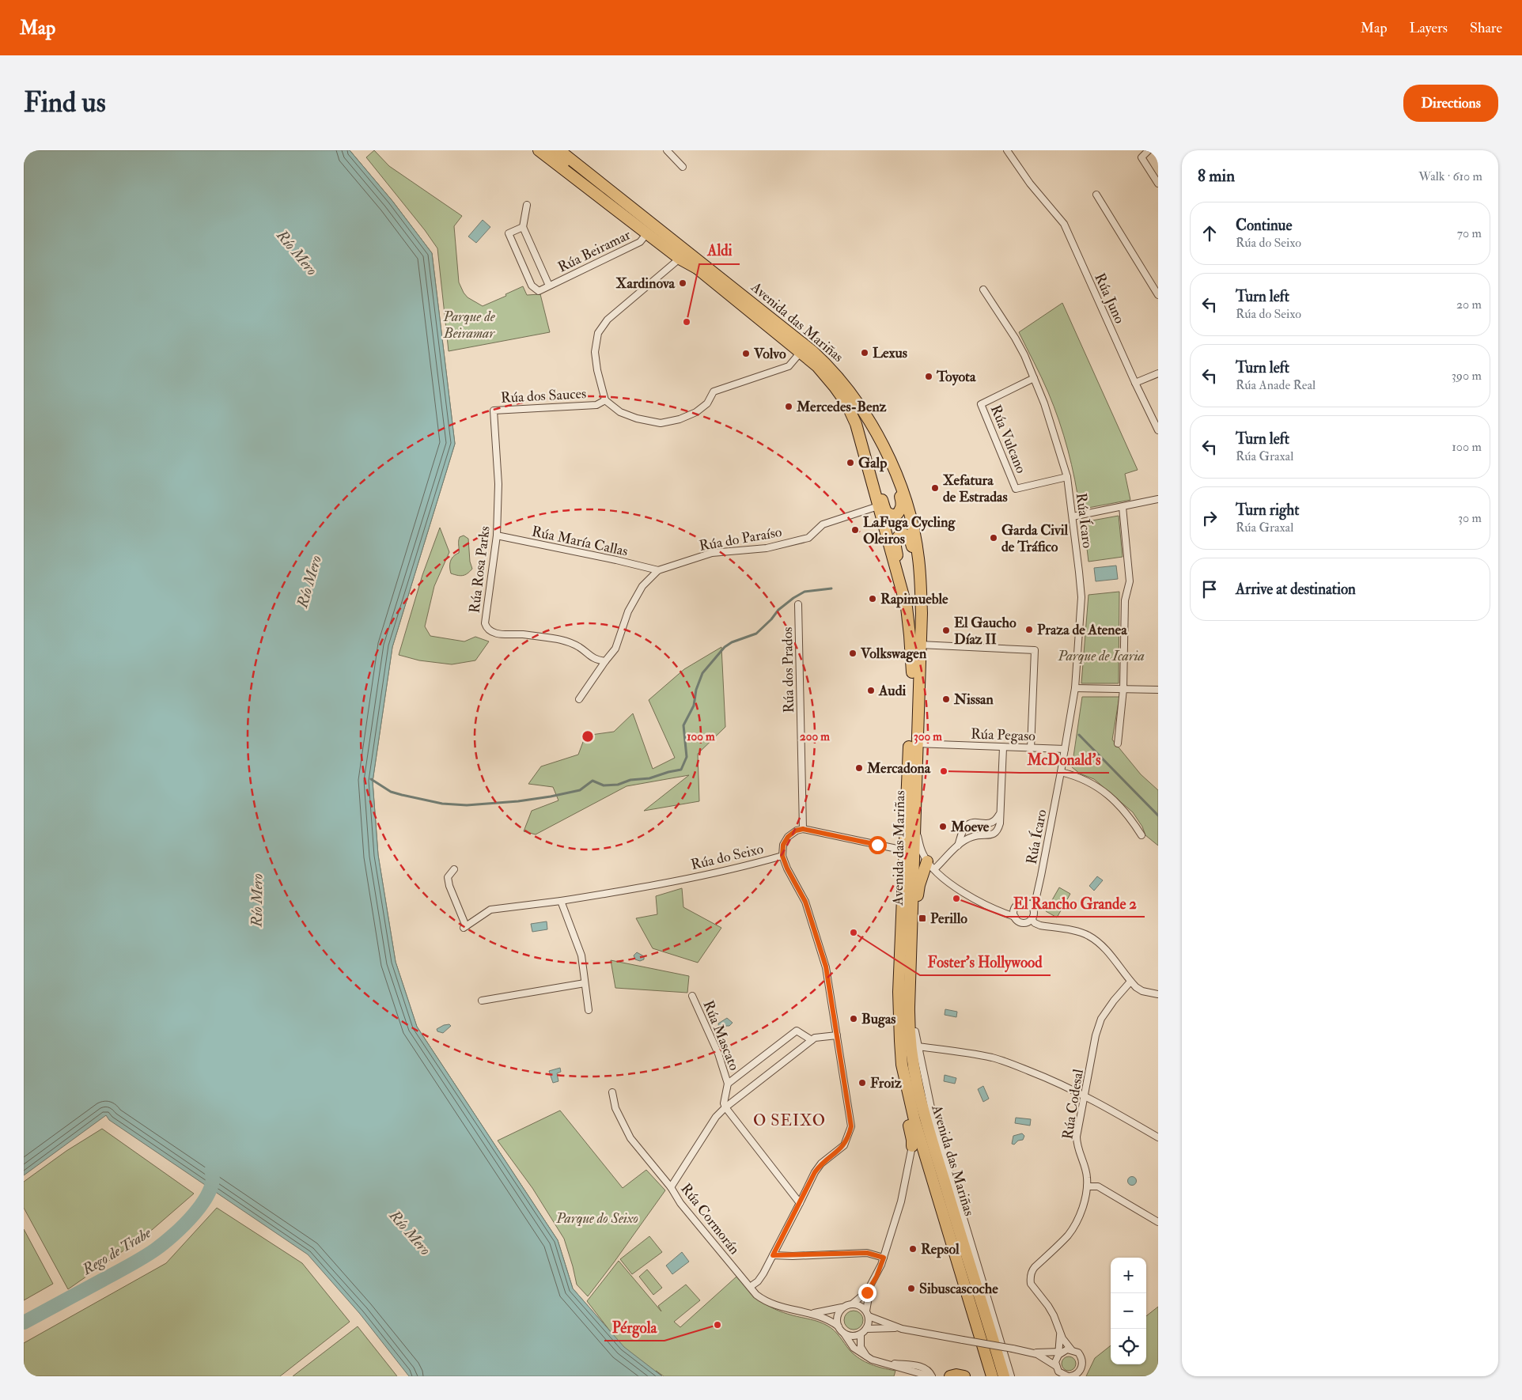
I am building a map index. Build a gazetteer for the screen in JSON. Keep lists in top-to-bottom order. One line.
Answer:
{"streets":{"highway":["Avenida das Mariñas"],"street":["Rúa Beiramar","Rúa Juno","Rúa dos Sauces","Rúa Vulcano","Rúa Ícaro","Rúa do Paraíso","Rúa María Callas","Rúa Rosa Parks","Rúa dos Prados","Rúa Pegaso","Rúa do Seixo","Rúa Mascato","Rúa Codesal","Rúa Cormorán"]},"crossings":[["Avenida das Mariñas","Rúa dos Sauces"],["Avenida das Mariñas","Rúa do Paraíso"],["Avenida das Mariñas","Rúa Pegaso"],["Rúa dos Sauces","Rúa Rosa Parks"],["Rúa Vulcano","Rúa Ícaro"],["Rúa Ícaro","Rúa Pegaso"],["Rúa do Paraíso","Rúa María Callas"],["Rúa do Paraíso","Rúa Rosa Parks"],["Rúa María Callas","Rúa Rosa Parks"],["Rúa dos Prados","Rúa do Seixo"]],"districts":["O SEIXO"],"water":["Río Mero","Rego de Trabe"],"parks":["Parque de Beiramar","Parque de Icaria","Parque do Seixo"],"places":{"other":["Xardinova","Aldi","Lexus","Volvo","Toyota","Mercedes-Benz","Galp","Xefatura de Estradas","LaFuga Cycling Oleiros","Garda Civil de Tráfico","Rapimueble","Praza de Atenea","El Gaucho Díaz II","Volkswagen","Audi","Nissan","Mercadona","McDonald's","Moeve","El Rancho Grande 2","Foster's Hollywood","Bugas","Froiz","Repsol","Sibuscascoche","Pérgola"],"transit":["Perillo"]},"page":{"header":"Map","nav":["Map","Layers","Share"],"buttons":"Directions","title":"Find us","heading":["8 min","Walk · 610 m"],"list":[["Continue","Rúa do Seixo","70 m"],["Turn left","Rúa do Seixo","20 m"],["Turn left","Rúa Anade Real","390 m"],["Turn left","Rúa Graxal","100 m"],["Turn right","Rúa Graxal","30 m"],"Arrive at destination"],"map_buttons":["+","−"]},"rings":["100 m","200 m","300 m"]}
